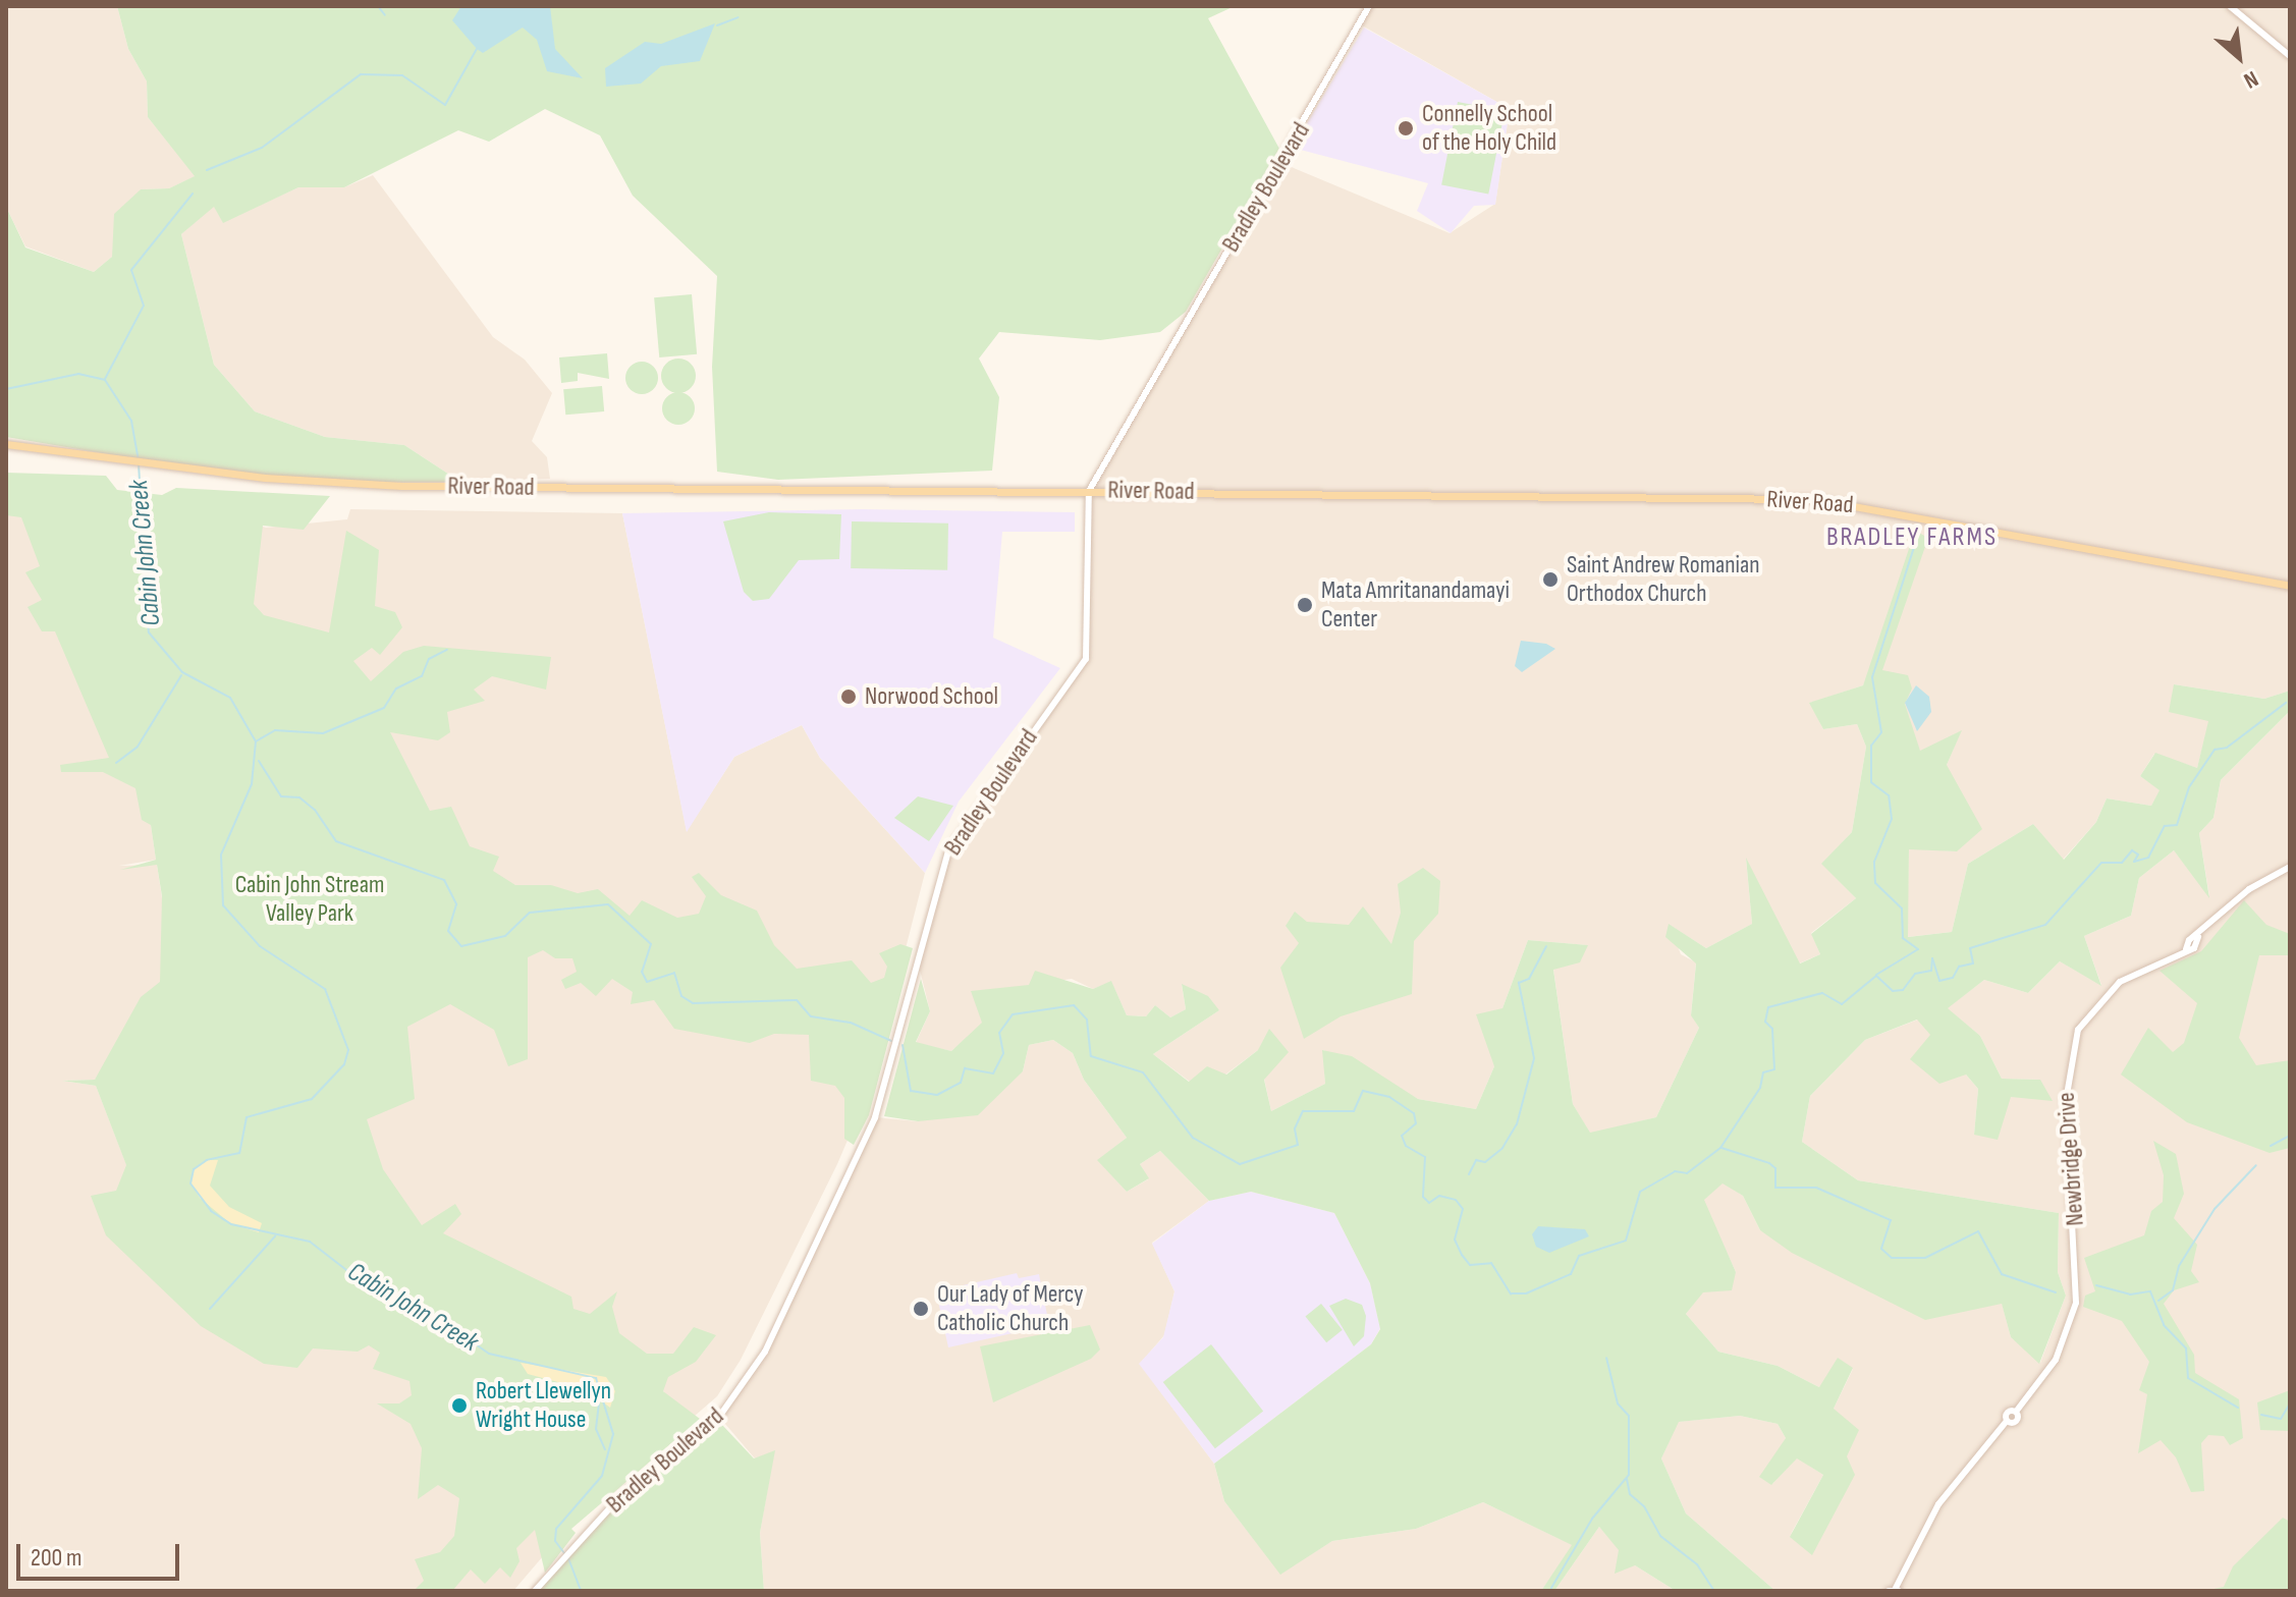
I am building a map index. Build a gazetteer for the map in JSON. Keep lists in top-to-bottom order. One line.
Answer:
{"streets":{"main road":["Bradley Boulevard","River Road","Newbridge Drive"]},"crossings":[["Bradley Boulevard","River Road"]],"districts":["BRADLEY FARMS"],"water":["Cabin John Creek"],"parks":["Cabin John Stream Valley Park"],"places":["Connelly School of the Holy Child","Saint Andrew Romanian Orthodox Church","Mata Amritanandamayi Center","Norwood School","Our Lady of Mercy Catholic Church","Robert Llewellyn Wright House"],"scale_bar":"200 m","north":"bottom right"}
